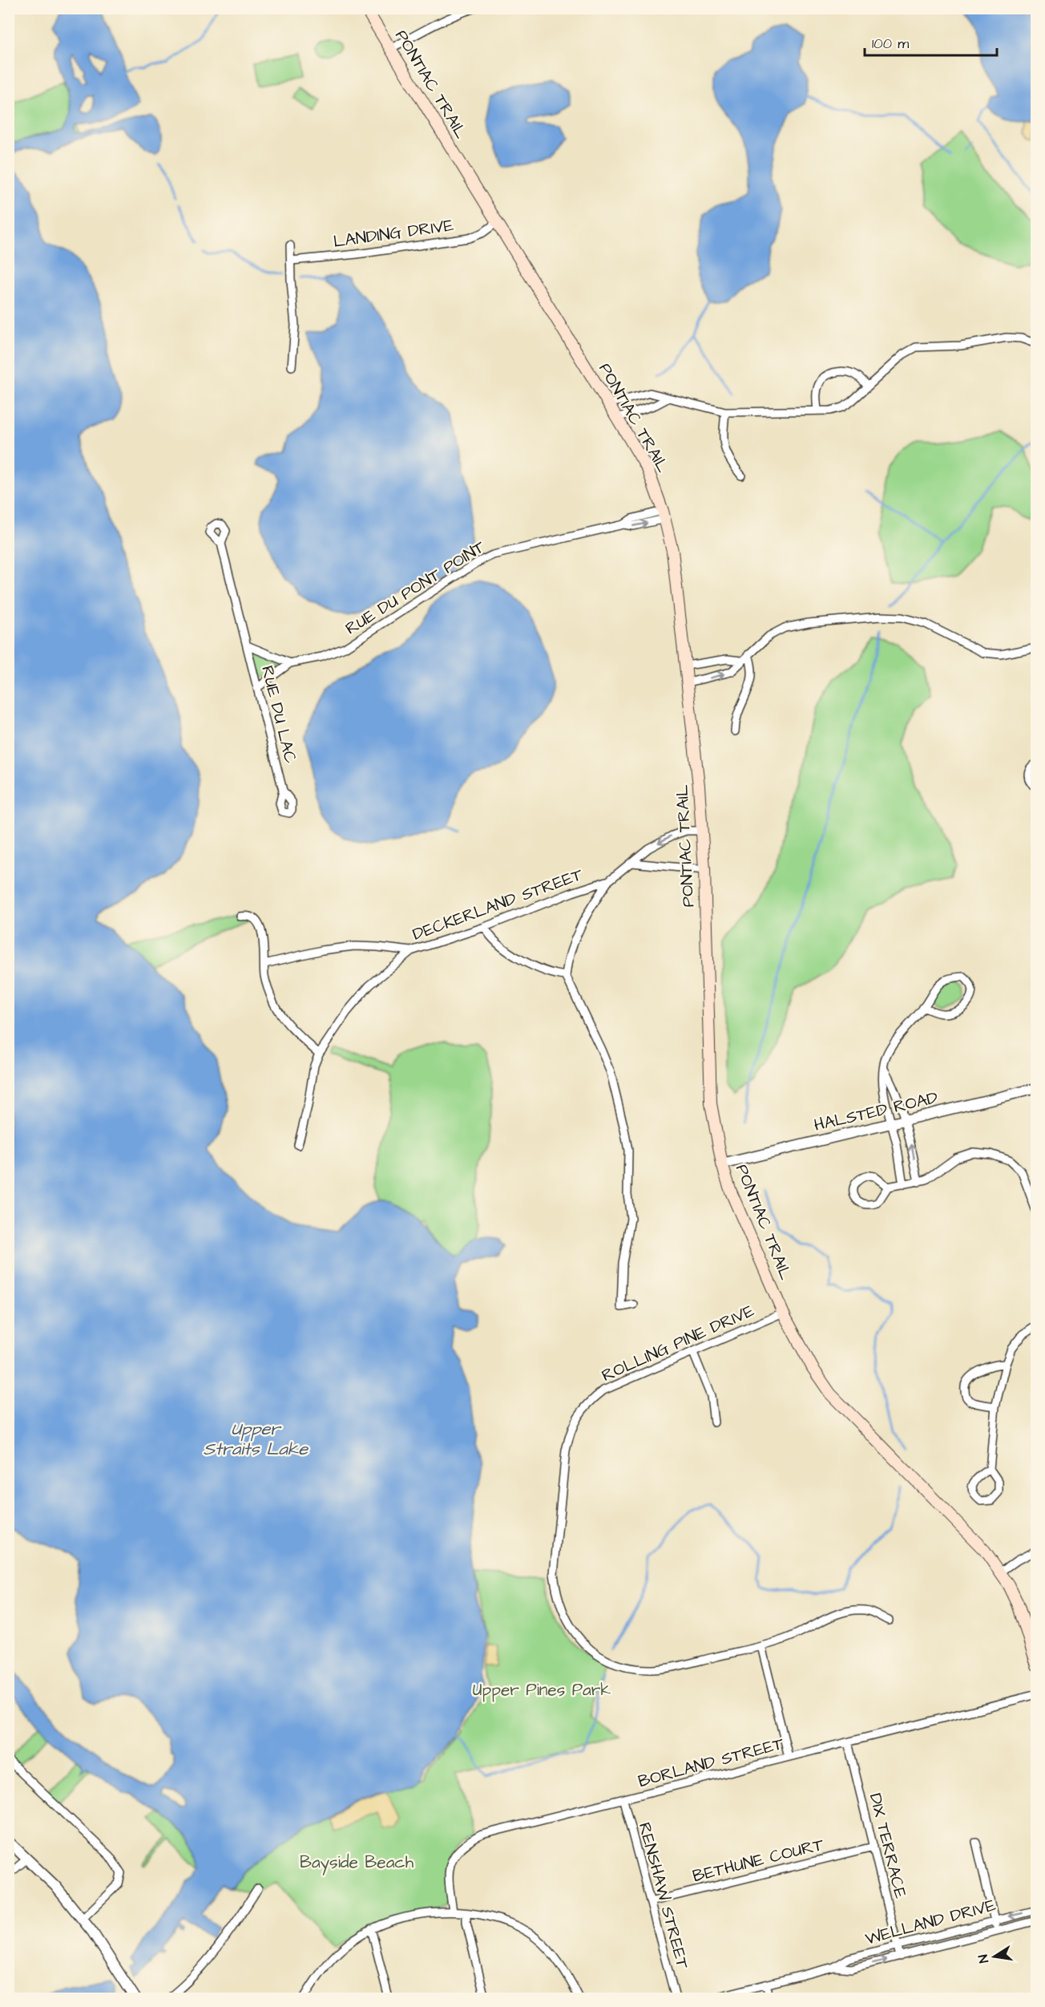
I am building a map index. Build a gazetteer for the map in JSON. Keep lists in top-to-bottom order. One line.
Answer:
{"streets":{"main road":["PONTIAC TRAIL"],"street":["LANDING DRIVE","RUE DU PONT POINT","RUE DU LAC","DECKERLAND STREET","HALSTED ROAD","ROLLING PINE DRIVE","BORLAND STREET","DIX TERRACE","BETHUNE COURT","RENSHAW STREET","WELLAND DRIVE"]},"crossings":[["PONTIAC TRAIL","LANDING DRIVE"],["PONTIAC TRAIL","RUE DU PONT POINT"],["PONTIAC TRAIL","DECKERLAND STREET"],["PONTIAC TRAIL","HALSTED ROAD"],["PONTIAC TRAIL","ROLLING PINE DRIVE"],["RUE DU PONT POINT","RUE DU LAC"],["BORLAND STREET","DIX TERRACE"],["BORLAND STREET","RENSHAW STREET"],["DIX TERRACE","BETHUNE COURT"],["DIX TERRACE","WELLAND DRIVE"],["BETHUNE COURT","RENSHAW STREET"]],"water":["Upper Straits Lake"],"parks":["Upper Pines Park","Bayside Beach"],"scale_bar":"100 m","north":"left"}
